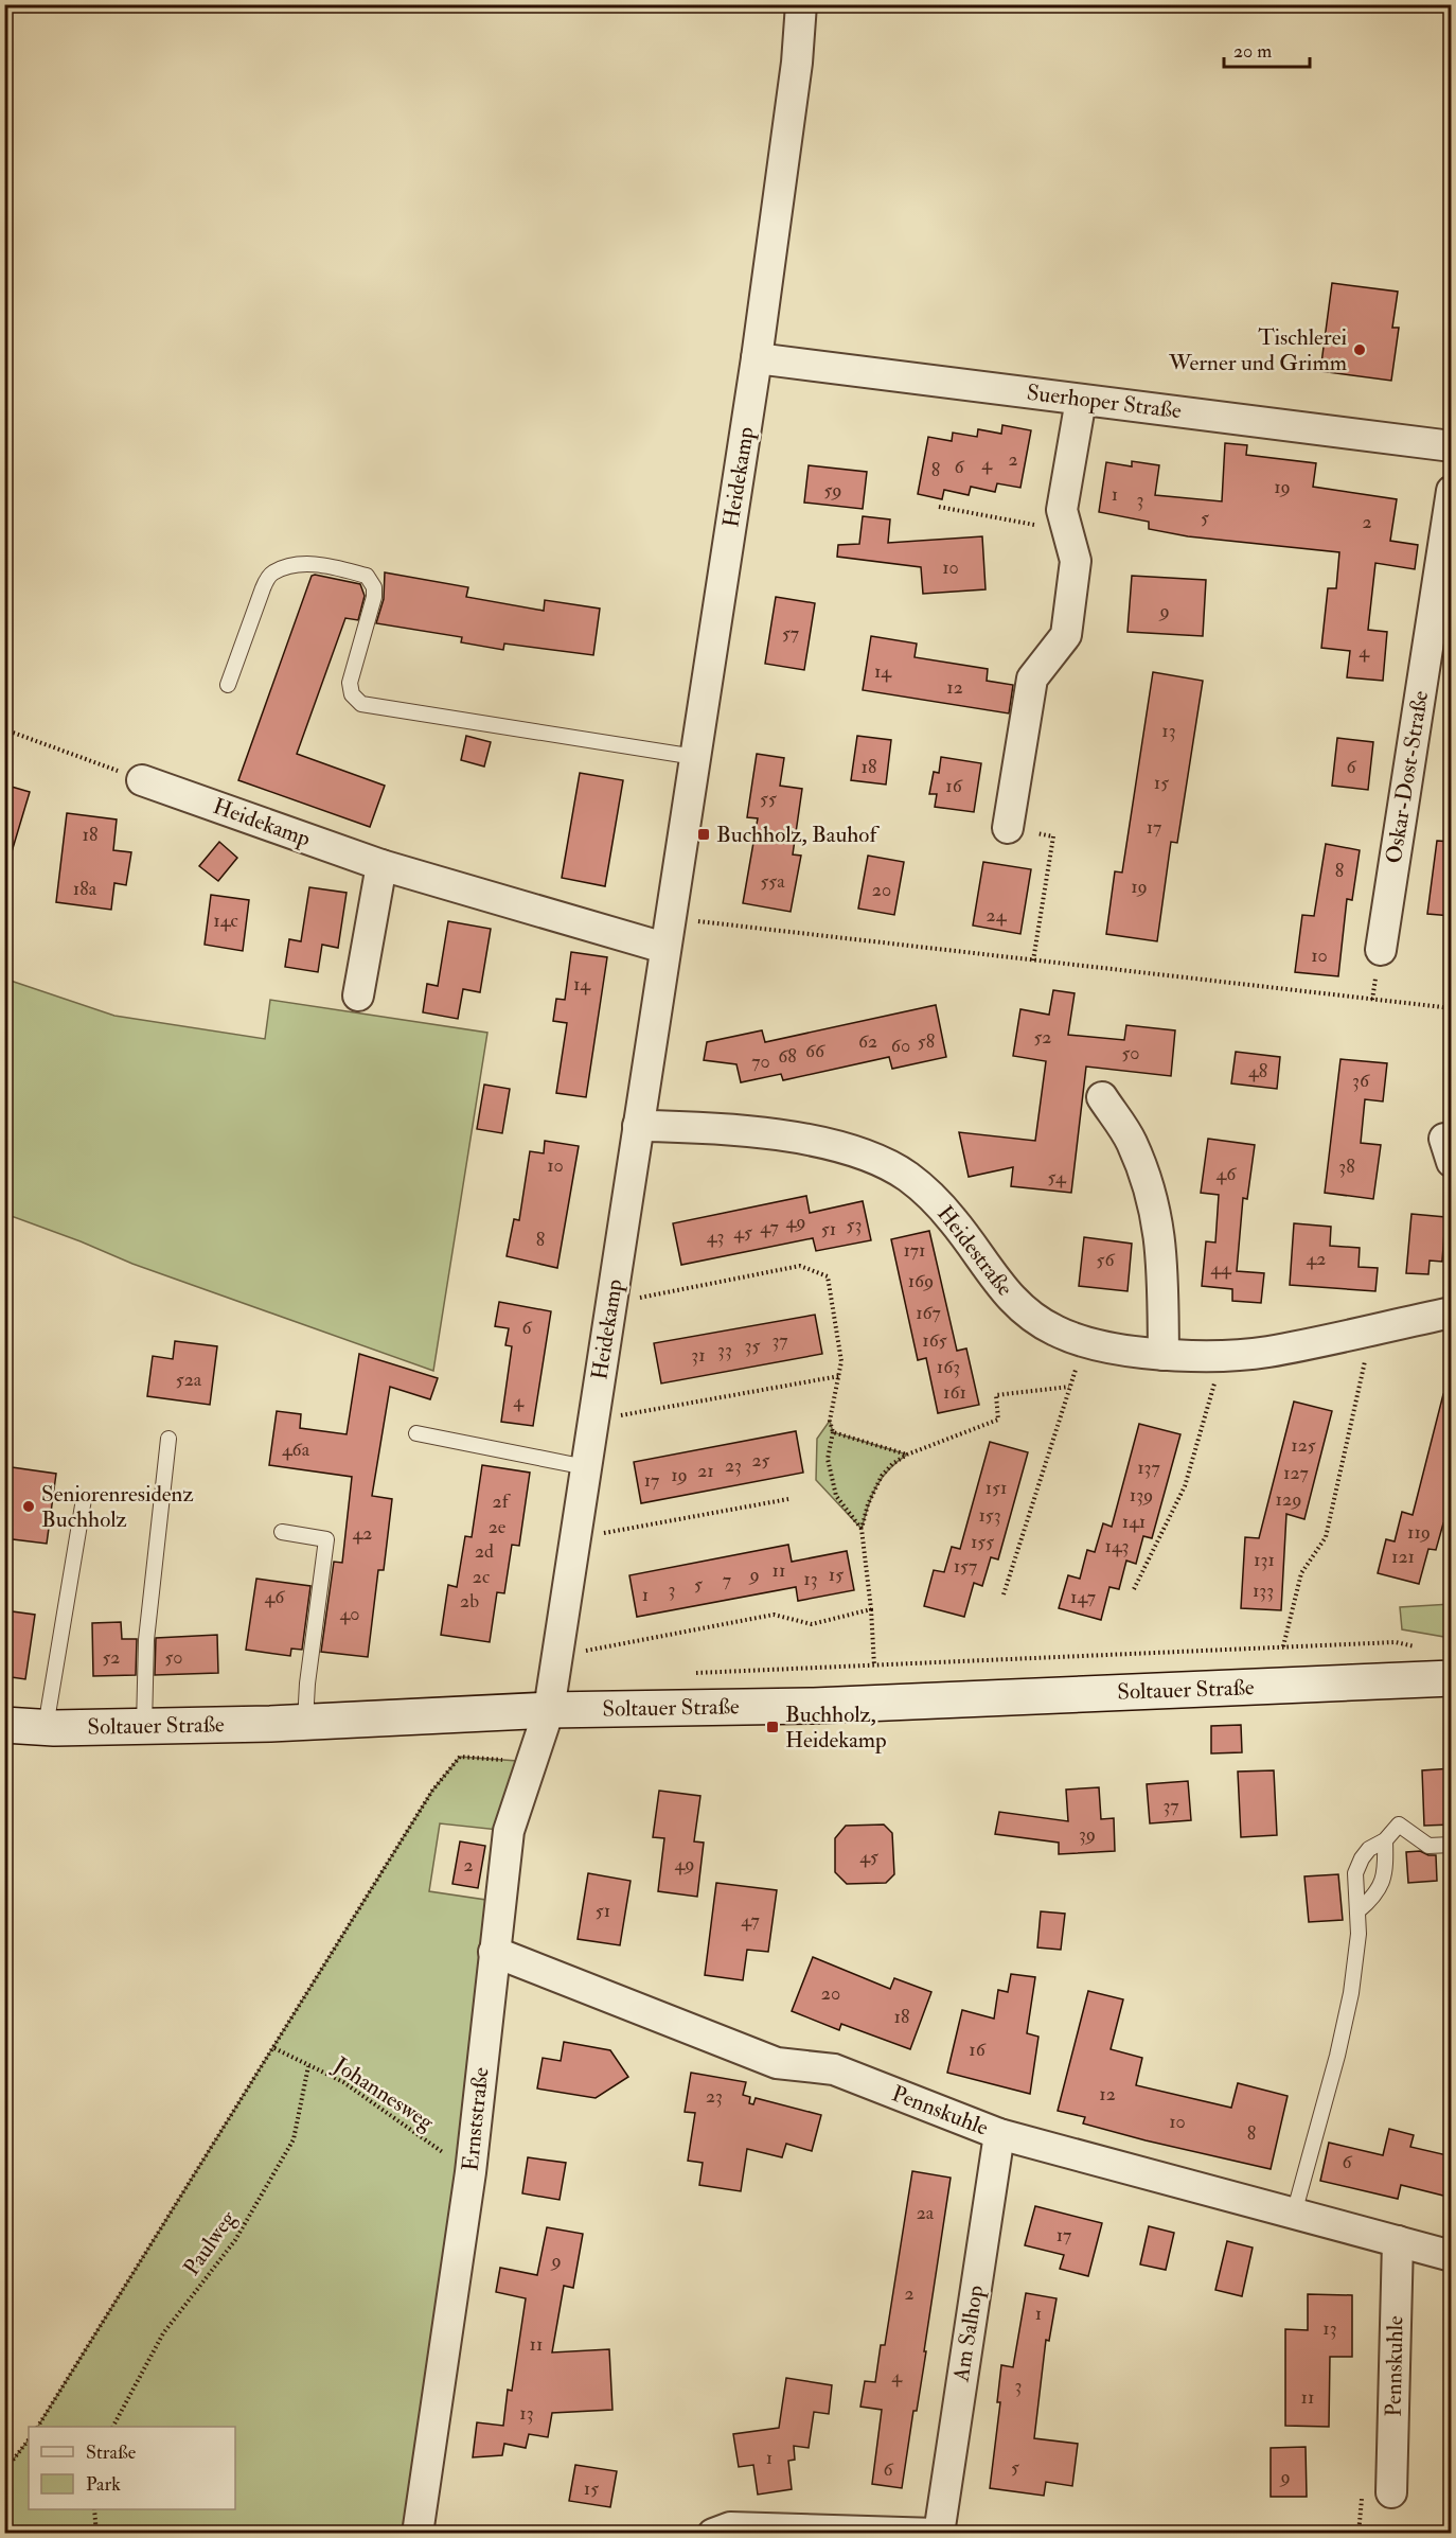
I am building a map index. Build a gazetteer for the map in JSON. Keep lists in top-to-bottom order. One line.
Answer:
{"streets":{"main road":["Soltauer Straße"],"street":["Suerhoper Straße","Heidekamp","Oskar-Dost-Straße","Heidestraße","Pennskuhle","Ernststraße","Am Salhop"],"path":["Johannesweg","Paulweg"]},"crossings":[["Suerhoper Straße","Heidekamp"],["Heidekamp","Heidestraße"],["Heidekamp","Soltauer Straße"],["Heidekamp","Ernststraße"],["Soltauer Straße","Ernststraße"],["Johannesweg","Ernststraße"],["Johannesweg","Paulweg"],["Pennskuhle","Ernststraße"],["Pennskuhle","Am Salhop"]],"places":{"other":["Tischlerei Werner und Grimm","Seniorenresidenz Buchholz"],"transit":["Buchholz, Bauhof","Buchholz, Heidekamp"]},"house_numbers":["2","4","6","8","19","59","1","3","5","2","10","9","57","4","14","12","13","18","6","15","16","55","17","18","8","55a","19","18a","20","24","14c","10","14","52","62","58","60","66","50","68","70","48","36","10","38","46","54","49","53","47","51","45","43","8","171","42","56","44","169","167","6","37","165","35","33","31","163","52a","161","4","125","46a","25","23","137","21","127","19","17","151","139","129","2f","153","141","2e","119","42","155","143","2d","121","131","157","11","9","15","2c","13","7","5","3","133","1","46","147","2b","40","52","50","37","39","45","49","2","51","47","20","18","16","12","23","10","8","6","2a","17","9","2","1","13","11","4","3","11","13","1","5","6","9","15"],"legend":["Straße","Park"],"scale_bar":"20 m"}
